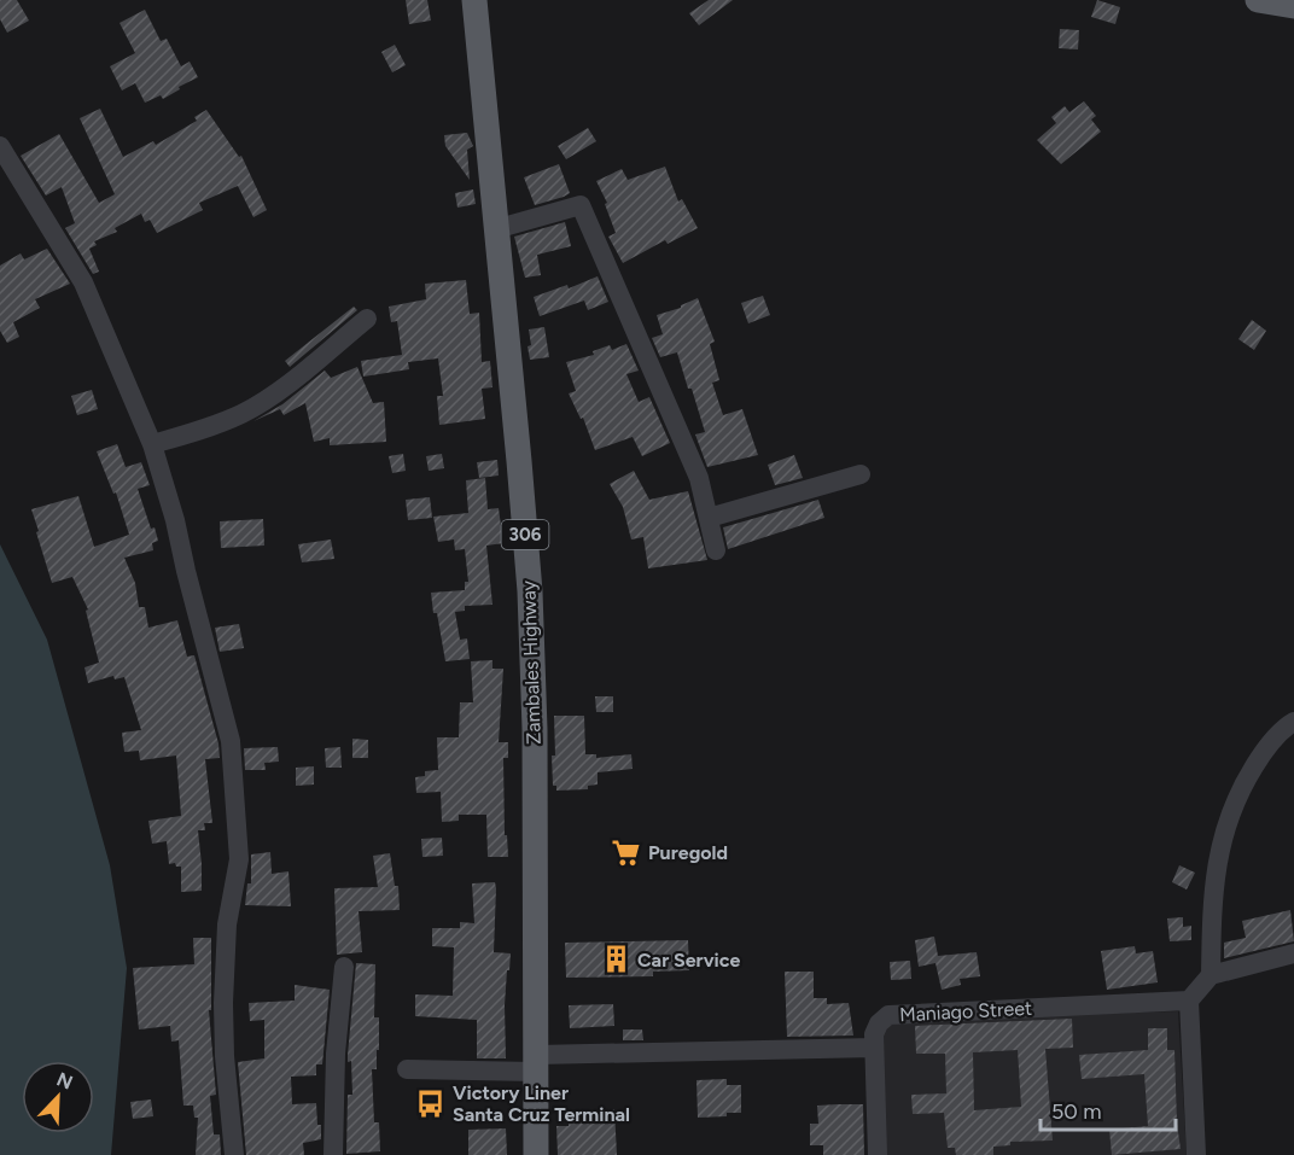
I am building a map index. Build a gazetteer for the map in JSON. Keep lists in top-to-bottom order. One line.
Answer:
{"streets":{"main road":["306","Zambales Highway"],"street":["Maniago Street"]},"places":{"supermarket":["Puregold"],"building":["Car Service"],"bus stop":["Victory Liner Santa Cruz Terminal"]},"scale_bar":"50 m","north":"top right"}
